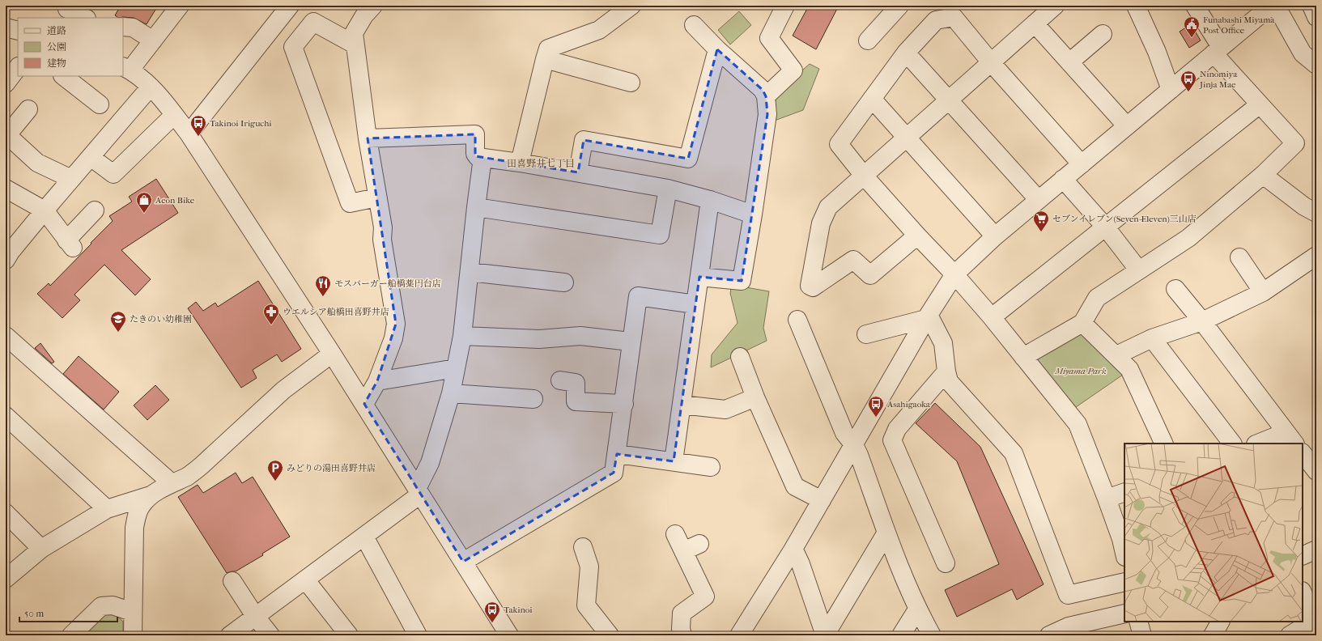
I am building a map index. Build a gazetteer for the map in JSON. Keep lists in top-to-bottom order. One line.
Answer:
{"districts":["田喜野井七丁目"],"parks":["Miyama Park"],"places":{"public building":["Funabashi Miyama Post Office"],"bus stop":["Ninomiya Jinja Mae","Takinoi Iriguchi","Asahigaoka","Takinoi"],"shop":["Aeon Bike"],"supermarket":["セブンイレブン(Seven-Eleven)三山店"],"restaurant":["モスバーガー船橋薬円台店"],"pharmacy":["ウエルシア船橋田喜野井店"],"school or university":["たきのい幼稚園"],"parking":["みどりの湯田喜野井店"]},"legend":["道路","公園","建物"],"scale_bar":"50 m"}
